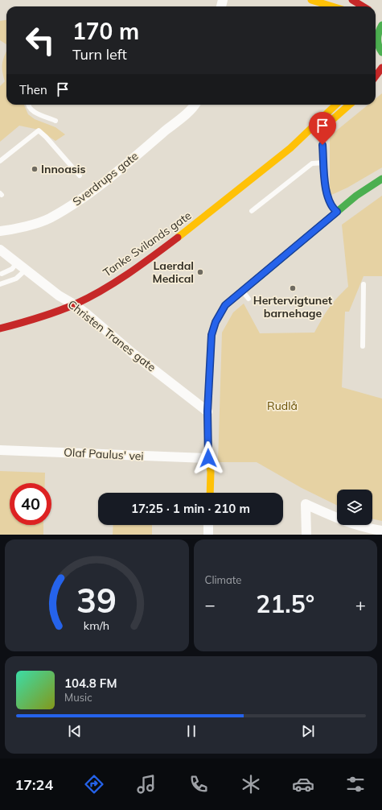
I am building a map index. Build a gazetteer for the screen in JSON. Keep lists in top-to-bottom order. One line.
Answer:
{"streets":{"main road":["Tanke Svilands gate"],"street":["Sverdrups gate","Christen Tranes gate","Olaf Paulus' vei"]},"crossings":[["Tanke Svilands gate","Christen Tranes gate"]],"parks":["Rudlå"],"places":["Innoasis","Laerdal Medical","Hertervigtunet barnehage"],"page":{"turn":["170 m","Turn left"],"then":"Then","limit":"40","trip":"17:25 · 1 min · 210 m","tile":"Climate","heat":["−","21.5°","+"],"song":["104.8 FM","Music"],"tabs":"17:24","gauge":["39","km/h"]}}
